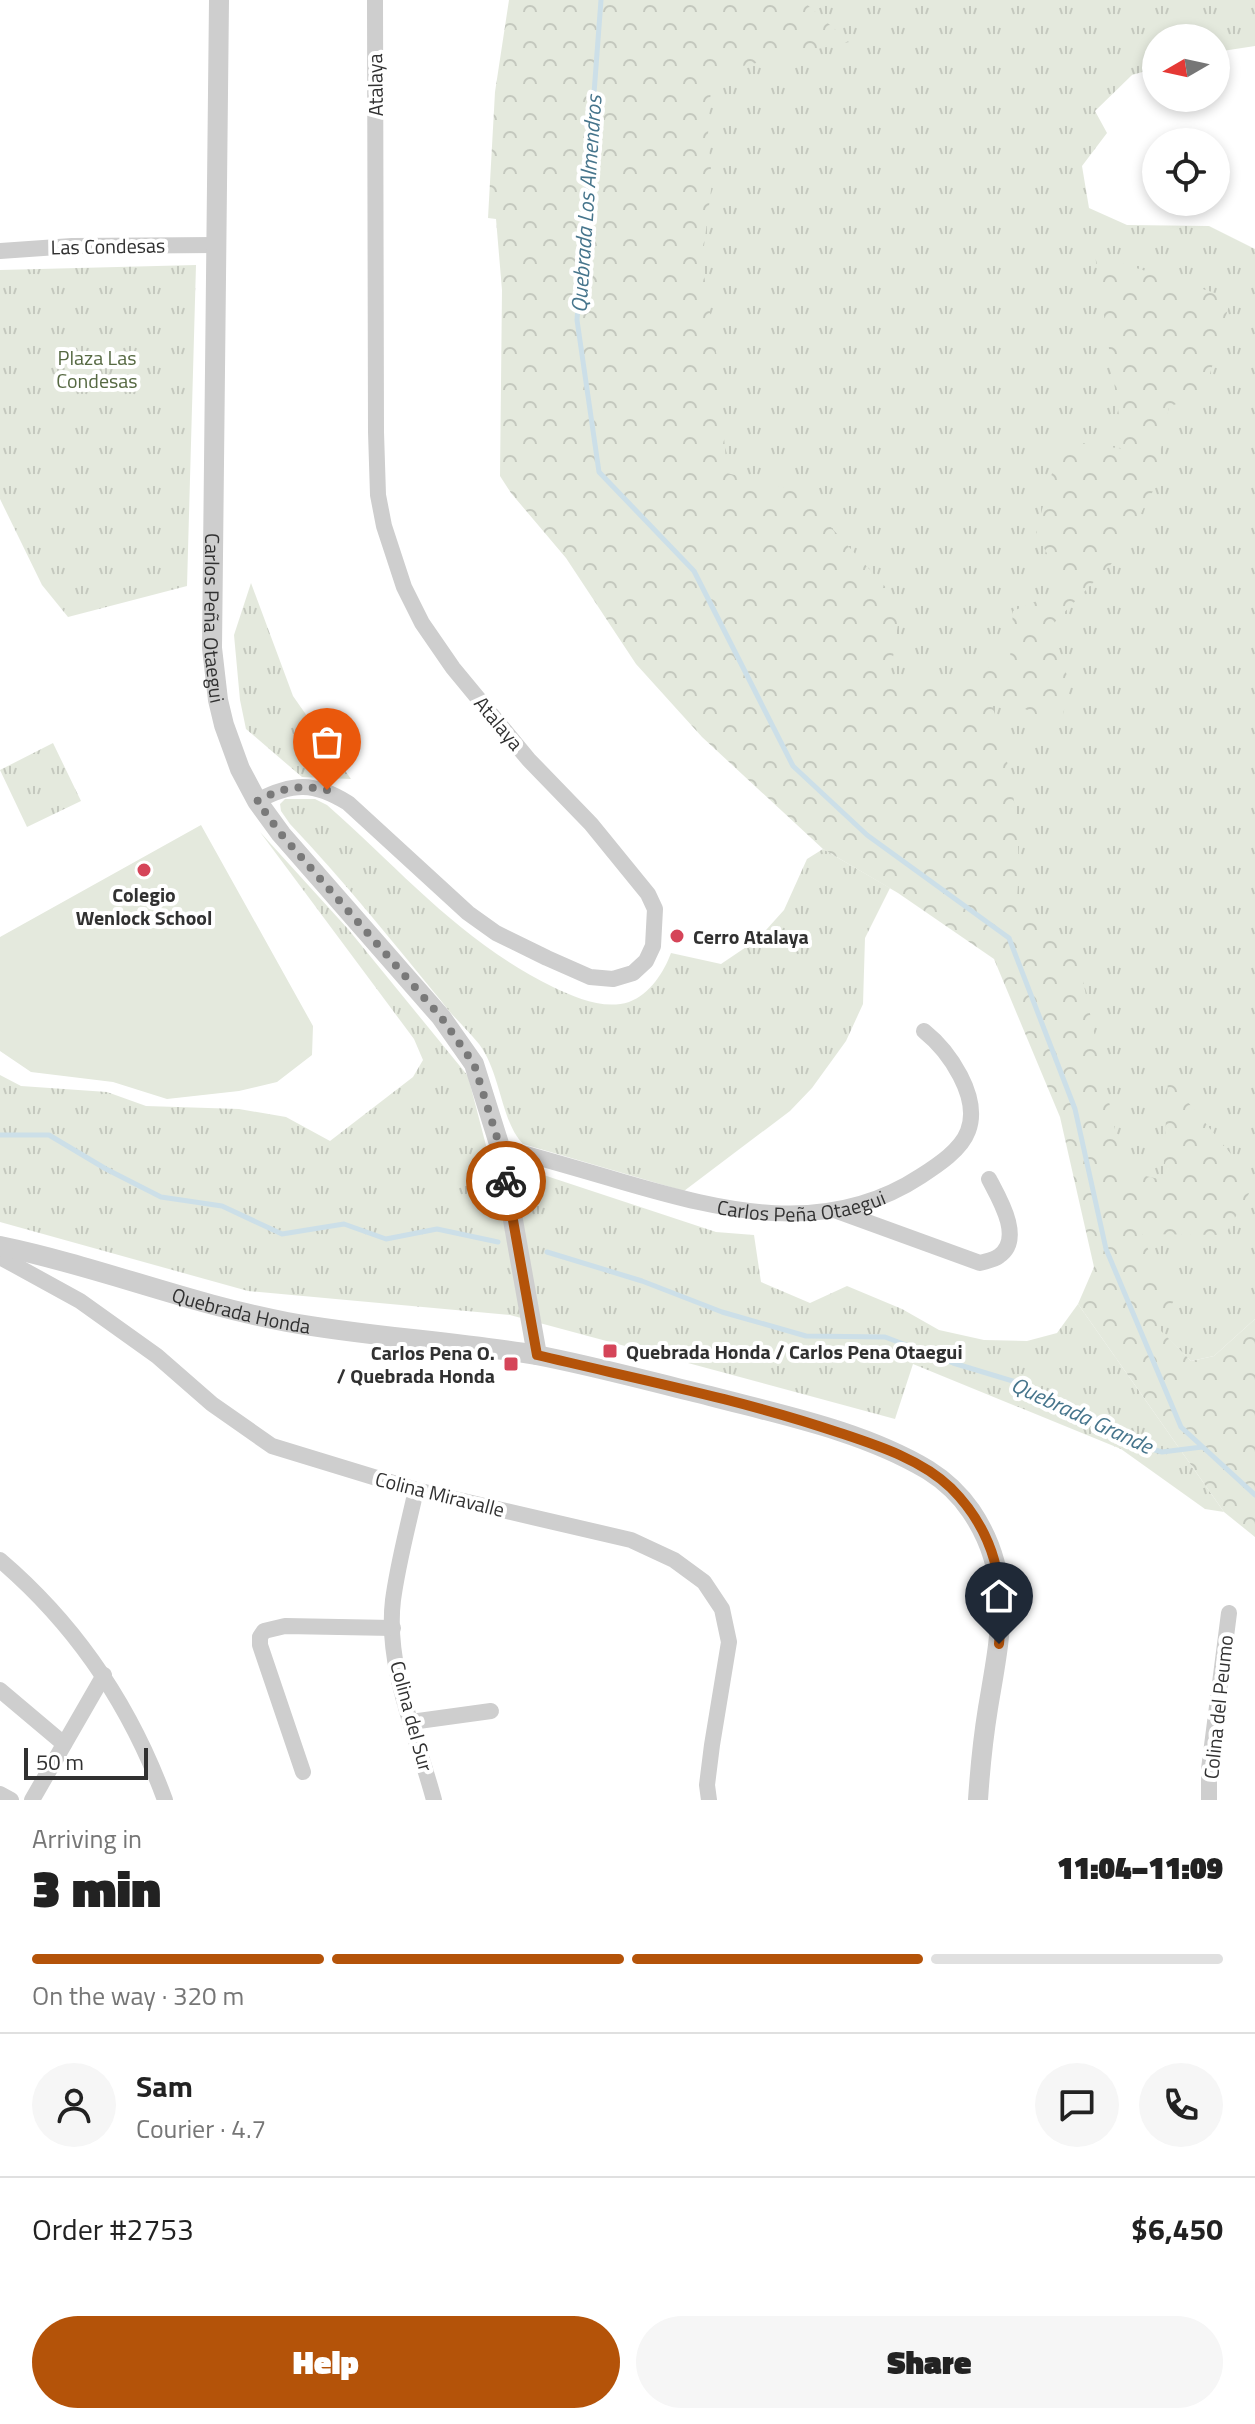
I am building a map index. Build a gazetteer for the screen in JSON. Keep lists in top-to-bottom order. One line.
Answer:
{"streets":{"street":["Atalaya","Las Condesas","Carlos Peña Otaegui","Quebrada Honda","Colina Miravalle","Colina del Peumo","Colina del Sur"]},"crossings":[["Atalaya","Carlos Peña Otaegui"],["Las Condesas","Carlos Peña Otaegui"],["Carlos Peña Otaegui","Quebrada Honda"],["Colina Miravalle","Colina del Sur"]],"water":["Quebrada Los Almendros","Quebrada Grande"],"parks":["Plaza Las Condesas"],"places":{"other":["Colegio Wenlock School","Cerro Atalaya"],"transit":["Quebrada Honda / Carlos Pena Otaegui","Carlos Pena O. / Quebrada Honda"]},"scale_bar":"50 m","north":"left","page":{"scale":"50 m","heading":["3 min","Arriving in","11:04–11:09"],"panel":["Sam","Courier · 4.7","Order #2753","$6,450"],"bar":"On the way · 320 m","buttons":["Help","Share"]}}
